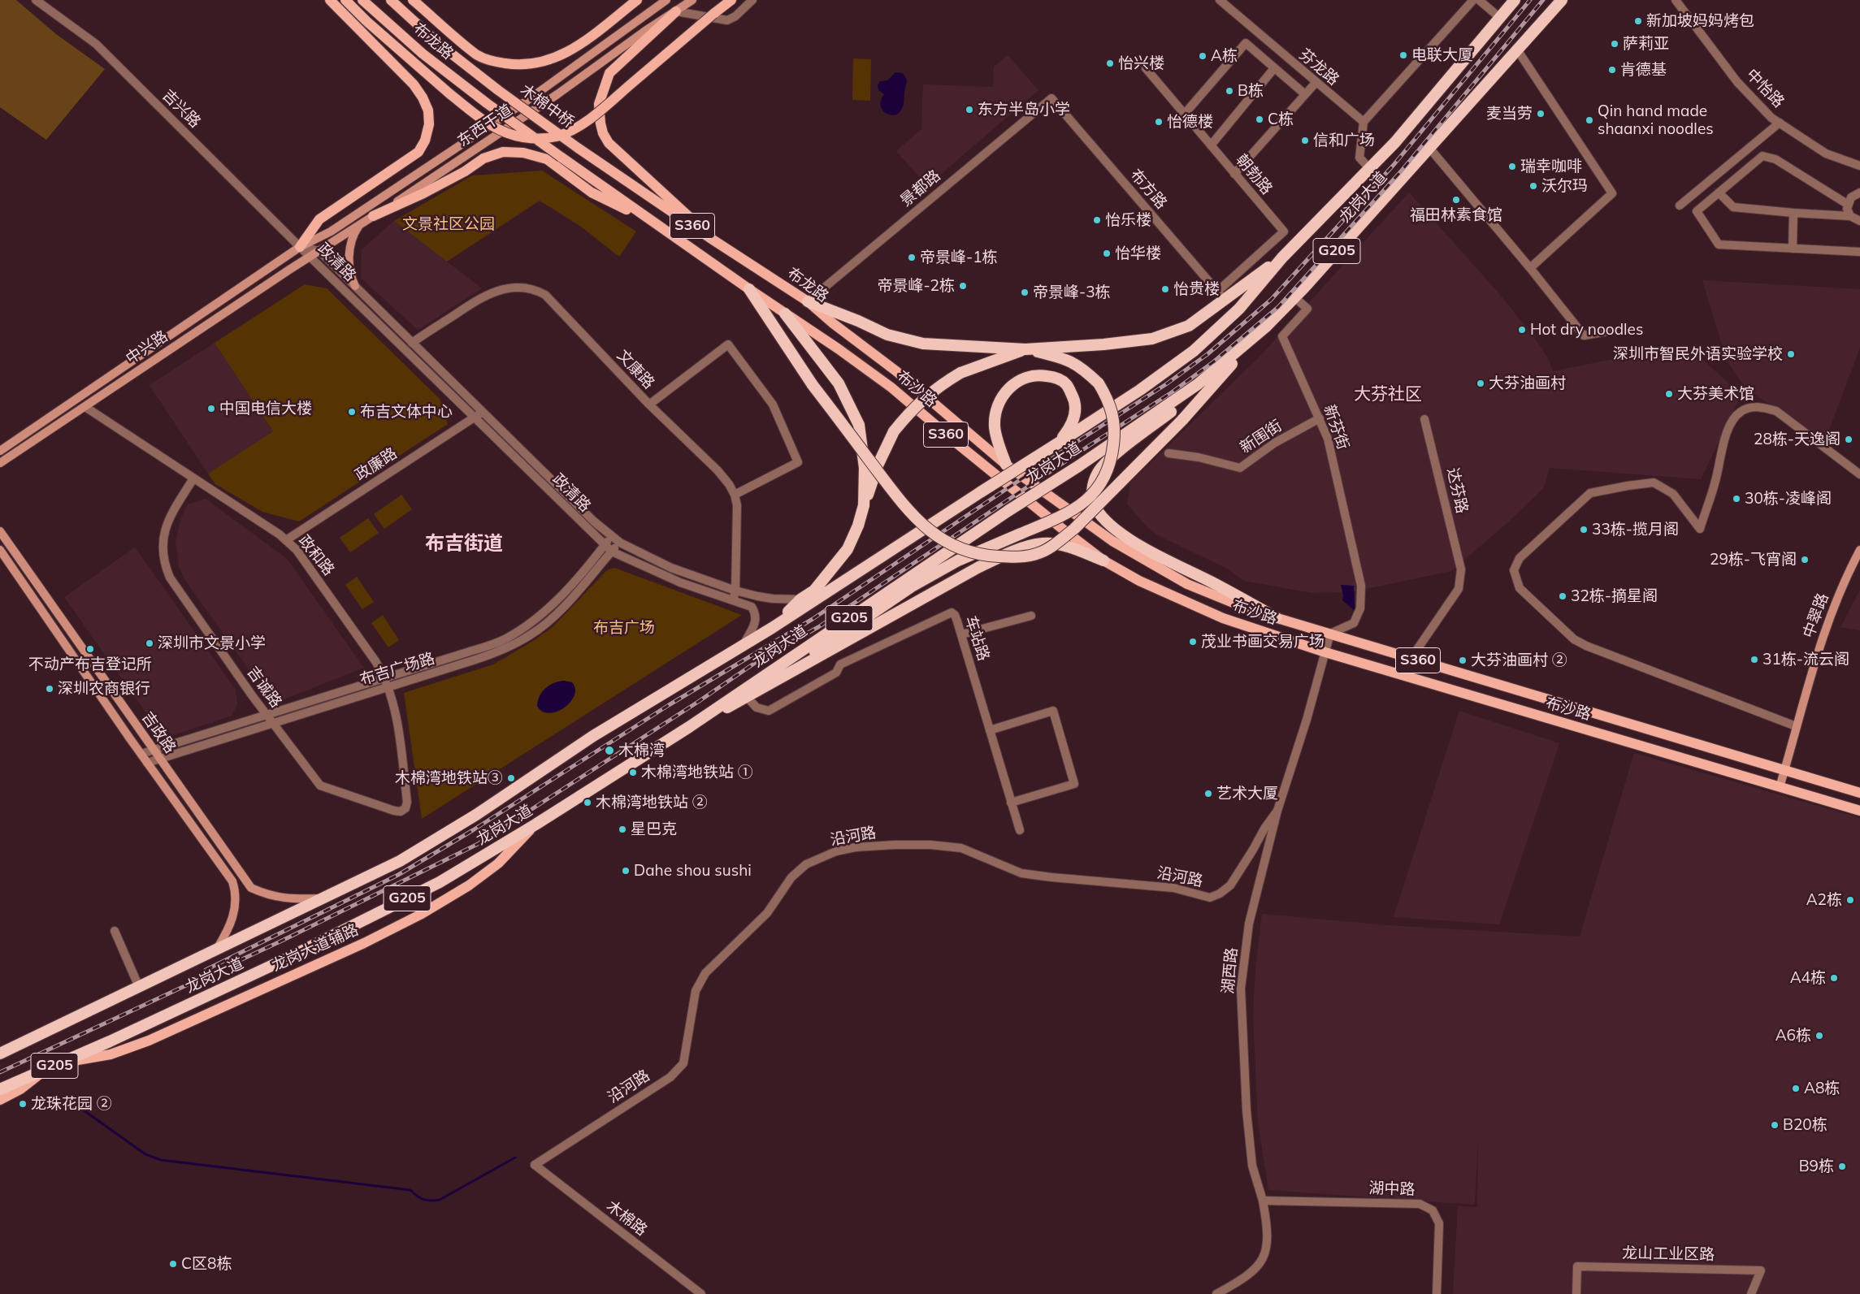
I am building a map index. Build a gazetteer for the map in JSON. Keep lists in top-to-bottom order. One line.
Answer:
{"streets":{"highway":["龙岗大道","G205"],"main road":["布龙路","木棉中桥","东西干道","S360","中兴路","布沙路","中翠路","吉政路","龙岗大道辅路"],"street":["芬龙路","中怡路","吉兴路","朝勃路","景都路","布方路","政清路","文康路","新芬街","新围街","政廉路","达芬路","政和路","车站路","布吉广场路","吉诚路","沿河路","湖西路","湖中路","木棉路","龙山工业区路"]},"crossings":[["布龙路","木棉中桥"],["布龙路","景都路"],["布龙路","S360"],["布龙路","布沙路"],["吉兴路","东西干道"],["吉兴路","政清路"],["吉兴路","中兴路"],["东西干道","政清路"],["东西干道","中兴路"],["朝勃路","布方路"],["景都路","布方路"],["龙岗大道","政清路"],["龙岗大道","新芬街"],["龙岗大道","吉政路"],["龙岗大道","龙岗大道辅路"],["S360","布沙路"],["政清路","中兴路"],["政清路","文康路"],["政清路","政廉路"],["政清路","布吉广场路"],["中兴路","政和路"],["布沙路","新芬街"],["布沙路","达芬路"],["布沙路","中翠路"],["布沙路","湖西路"],["新芬街","新围街"],["新芬街","湖西路"],["政廉路","政和路"],["政和路","布吉广场路"],["政和路","吉诚路"],["布吉广场路","吉诚路"],["布吉广场路","吉政路"],["沿河路","湖西路"],["沿河路","木棉路"],["湖西路","湖中路"]],"districts":["大芬社区","布吉街道"],"parks":["文景社区公园","布吉广场"],"places":["新加坡妈妈烤包","萨莉亚","电联大厦","A栋","怡兴楼","肯德基","B栋","东方半岛小学","麦当劳","C栋","Qin hand made shaanxi noodles","怡德楼","信和广场","瑞幸咖啡","沃尔玛","福田林素食馆","怡乐楼","怡华楼","帝景峰-1栋","帝景峰-2栋","怡贵楼","帝景峰-3栋","Hot dry noodles","深圳市智民外语实验学校","大芬油画村","大芬美术馆","中国电信大楼","布吉文体中心","28栋-天逸阁","30栋-凌峰阁","33栋-揽月阁","29栋-飞宵阁","32栋-摘星阁","茂业书画交易广场","深圳市文景小学","不动产布吉登记所","31栋-流云阁","大芬油画村 ②","深圳农商银行","木棉湾","木棉湾地铁站 ①","木棉湾地铁站③","艺术大厦","木棉湾地铁站 ②","星巴克","Dahe shou sushi","A2栋","A4栋","A6栋","A8栋","龙珠花园 ②","B20栋","B9栋","C区8栋"]}
